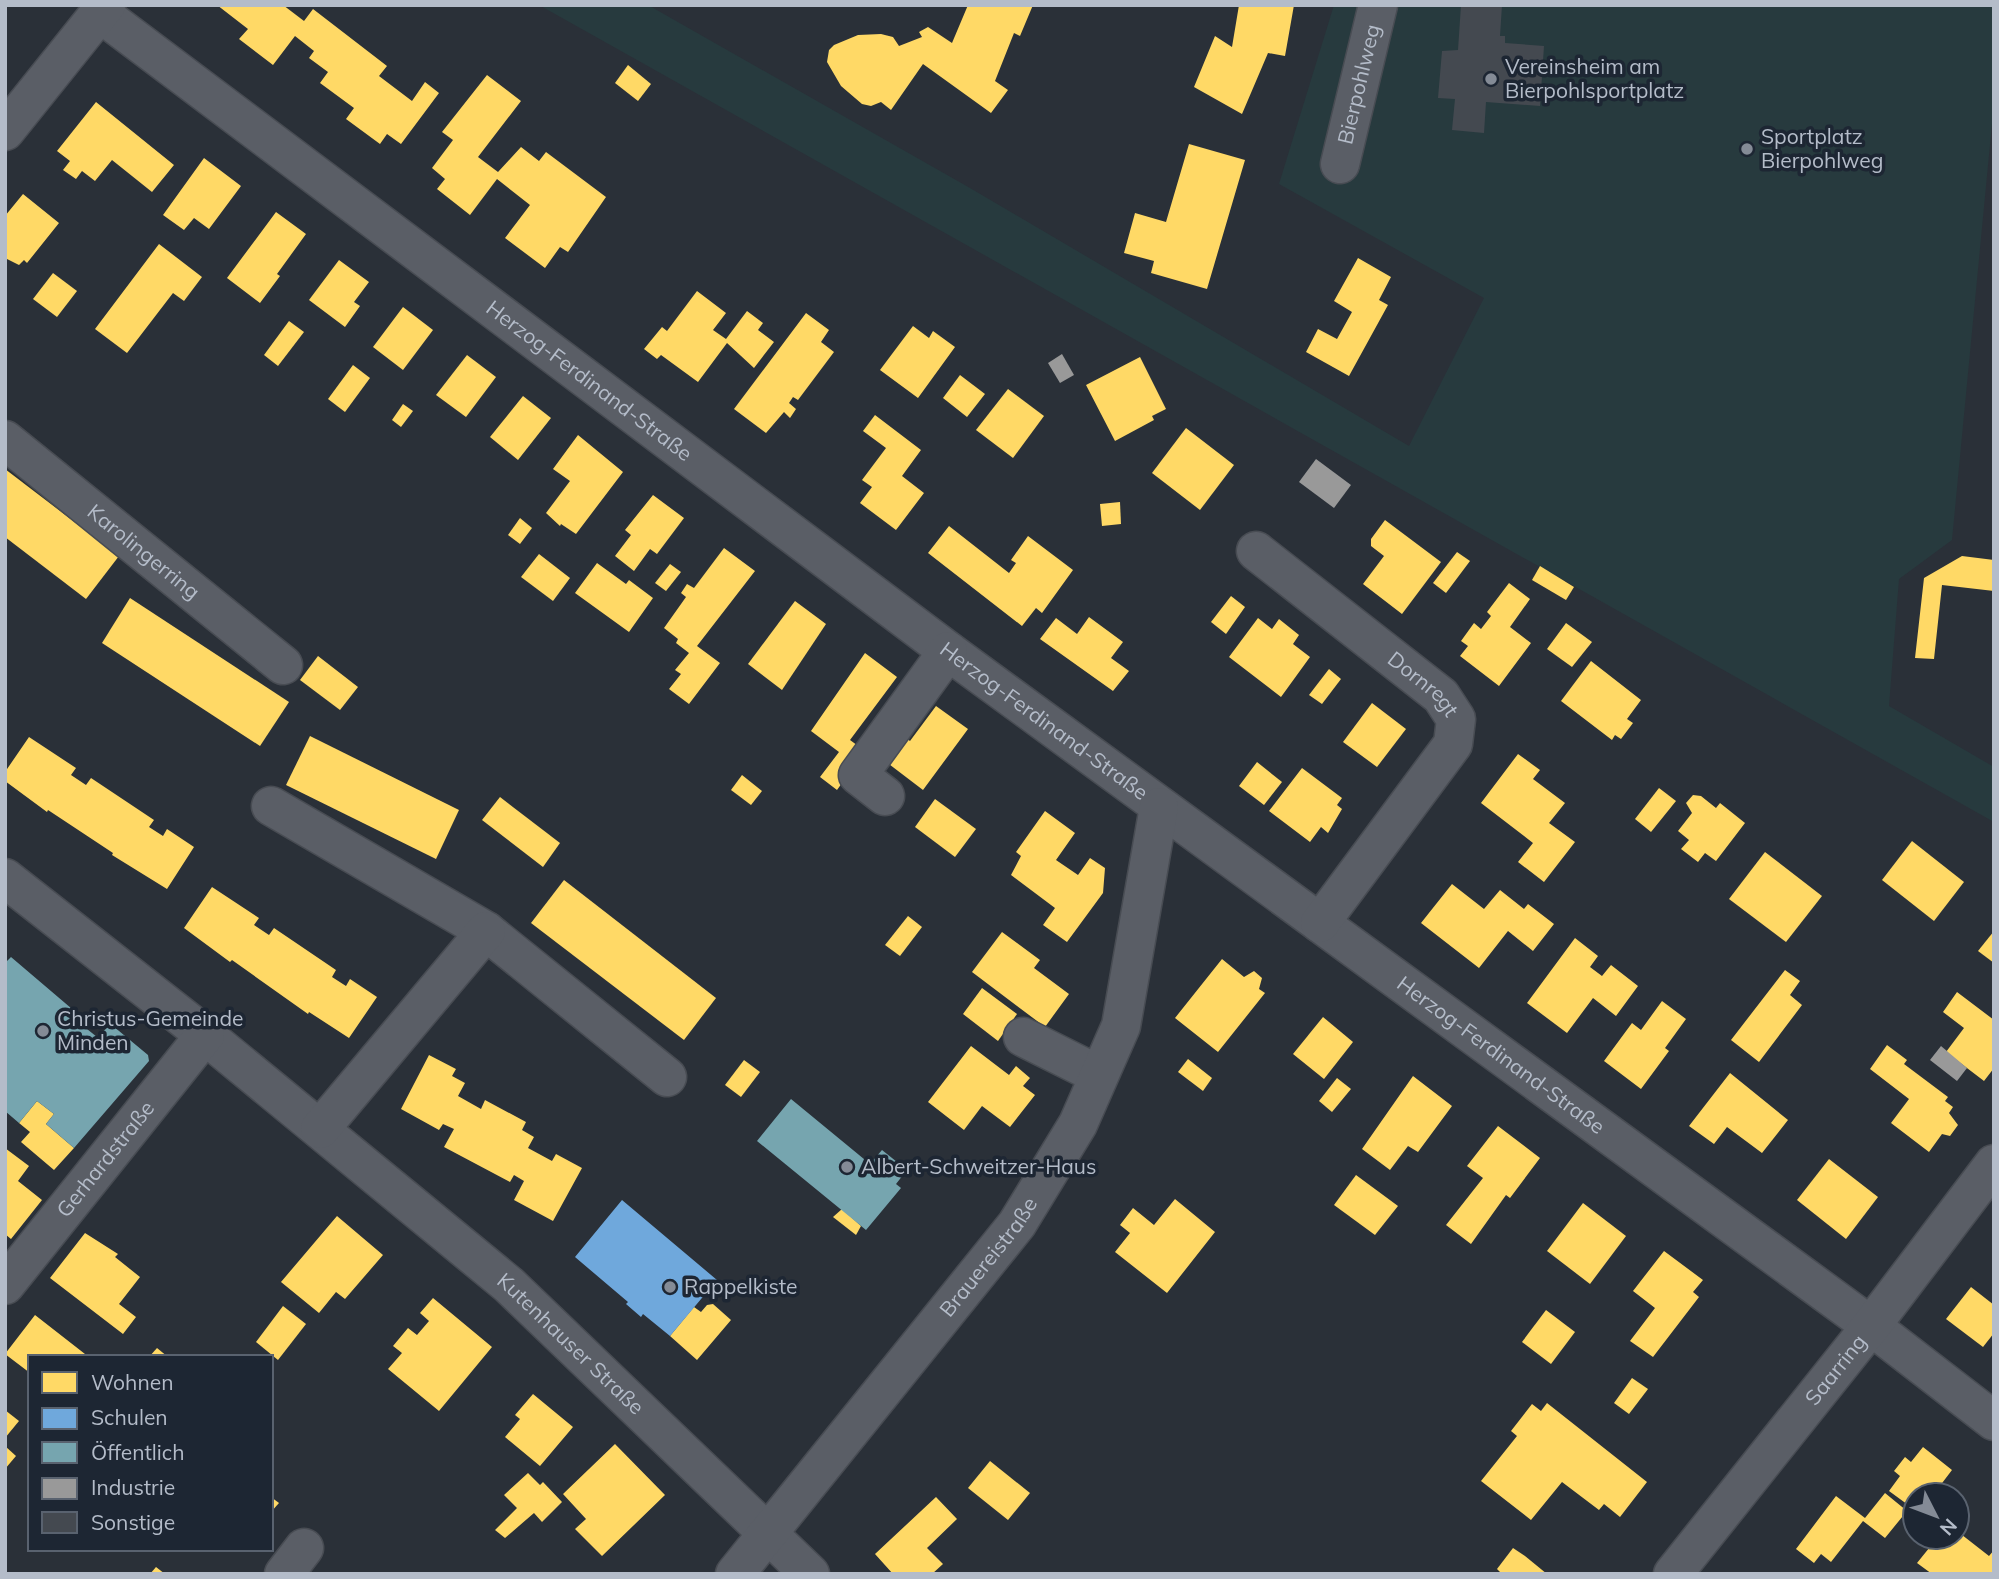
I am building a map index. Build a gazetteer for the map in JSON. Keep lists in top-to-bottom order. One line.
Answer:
{"streets":{"street":["Bierpohlweg","Herzog-Ferdinand-Straße","Karolingerring","Dornregt","Gerhardstraße","Brauereistraße","Kutenhauser Straße","Saarring"]},"crossings":[["Herzog-Ferdinand-Straße","Dornregt"],["Herzog-Ferdinand-Straße","Brauereistraße"],["Herzog-Ferdinand-Straße","Saarring"],["Gerhardstraße","Kutenhauser Straße"],["Brauereistraße","Kutenhauser Straße"]],"places":["Vereinsheim am Bierpohlsportplatz","Sportplatz Bierpohlweg","Christus-Gemeinde Minden","Albert-Schweitzer-Haus","Rappelkiste"],"legend":["Wohnen","Schulen","Öffentlich","Industrie","Sonstige"],"north":"bottom right"}
